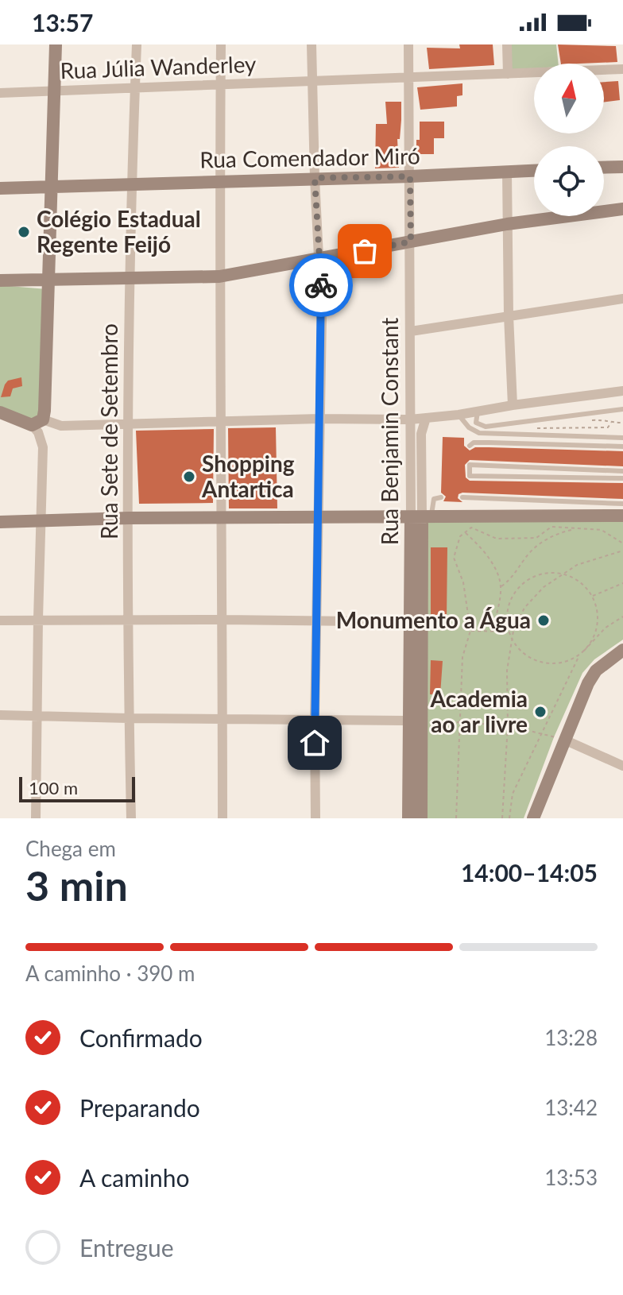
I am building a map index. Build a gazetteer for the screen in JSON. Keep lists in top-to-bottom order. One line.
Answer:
{"streets":{"main road":["Rua Comendador Miró","Rua Benjamin Constant"],"street":["Rua Júlia Wanderley","Rua Sete de Setembro"]},"crossings":[["Rua Júlia Wanderley","Rua Sete de Setembro"],["Rua Júlia Wanderley","Rua Benjamin Constant"],["Rua Comendador Miró","Rua Sete de Setembro"],["Rua Comendador Miró","Rua Benjamin Constant"]],"places":["Colégio Estadual Regente Feijó","Shopping Antartica","Monumento a Água","Academia ao ar livre"],"scale_bar":"100 m","north":"top","page":{"status":"13:57","scale":"100 m","heading":["3 min","Chega em","14:00–14:05"],"bar":"A caminho · 390 m","list":[["Confirmado","13:28"],["Preparando","13:42"],["A caminho","13:53"],"Entregue"]}}
